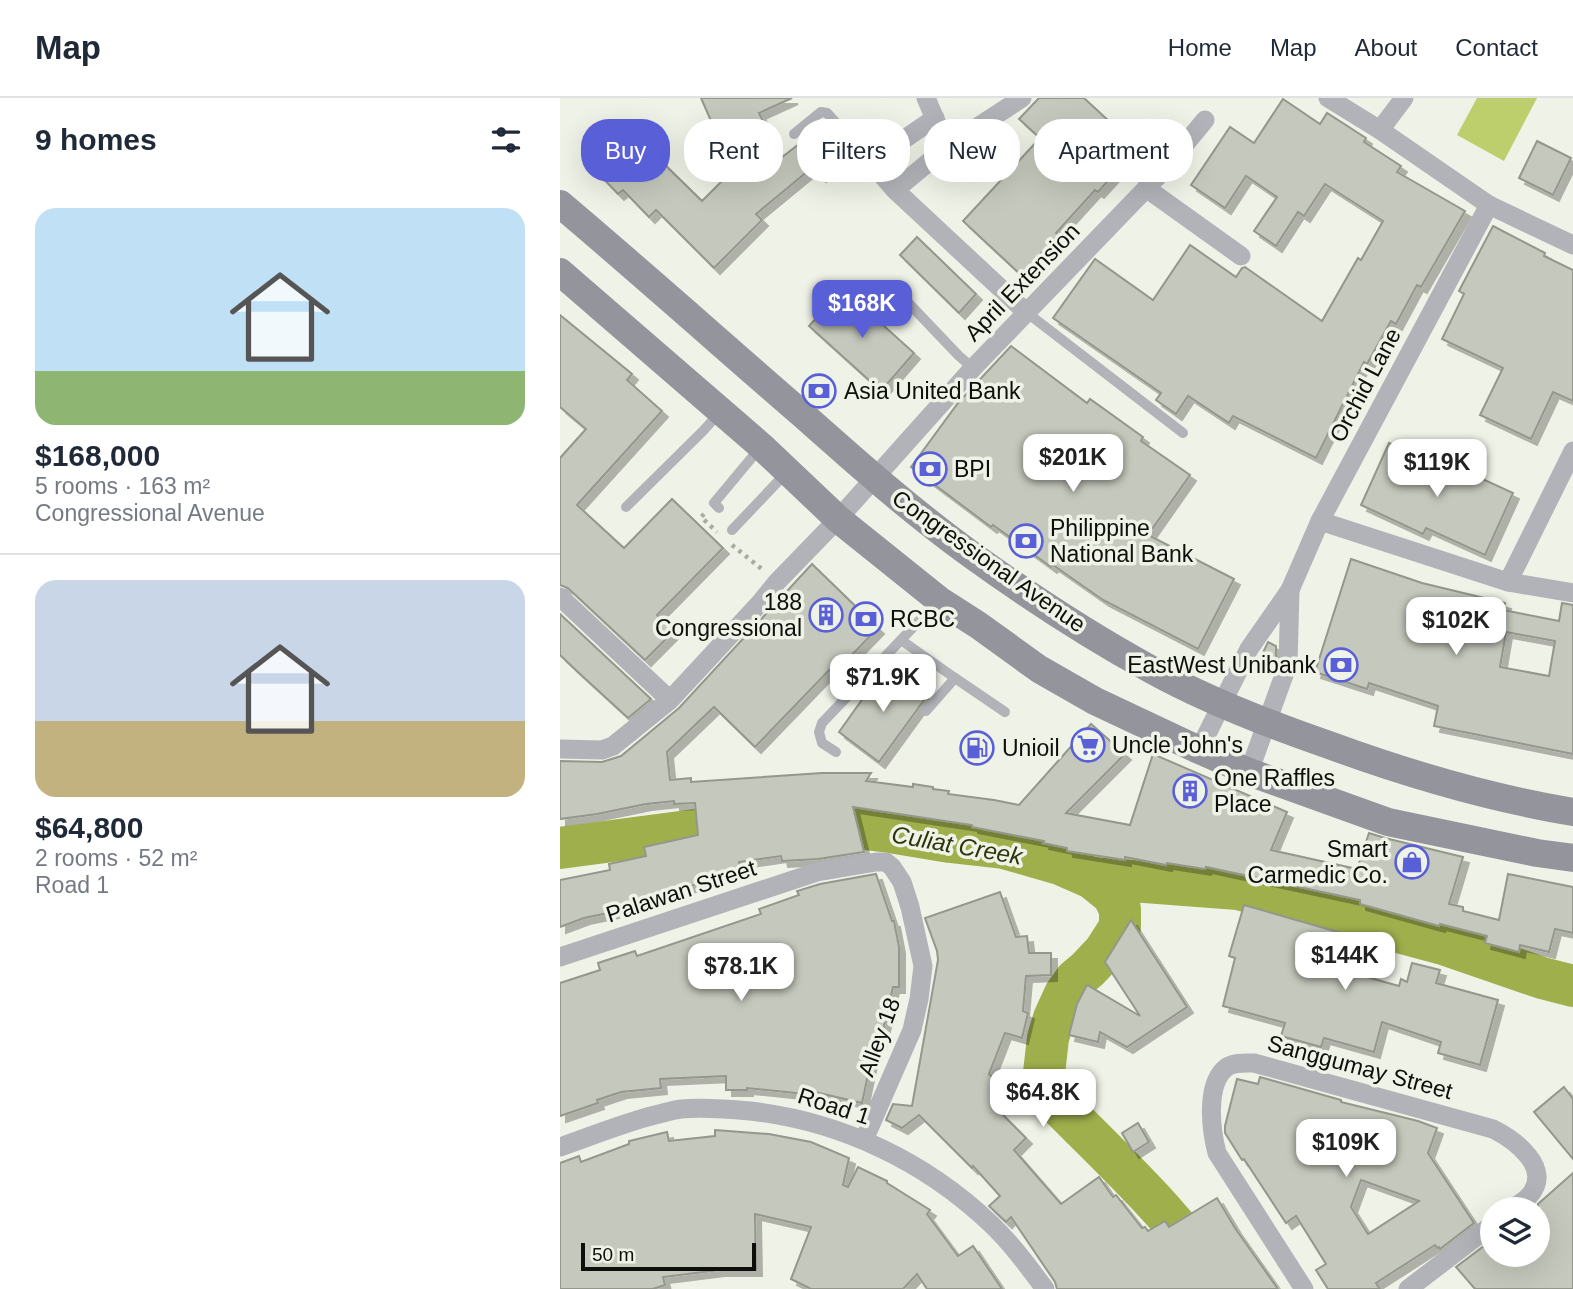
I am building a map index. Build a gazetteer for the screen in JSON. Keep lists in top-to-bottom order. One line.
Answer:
{"streets":{"main road":["Congressional Avenue"],"street":["April Extension","Orchid Lane","Palawan Street","Alley 18","Sanggumay Street","Road 1"]},"crossings":[["April Extension","Congressional Avenue"],["Orchid Lane","Congressional Avenue"],["Palawan Street","Alley 18"],["Alley 18","Road 1"]],"water":["Culiat Creek"],"places":{"bank":["Asia United Bank","BPI","Philippine National Bank","RCBC","EastWest Unibank"],"building":["188 Congressional","One Raffles Place"],"supermarket":["Uncle John's"],"fuel station":["Unioil"],"shop":["Smart Carmedic Co."]},"scale_bar":"50 m","page":{"header":"Map","nav":["Home","Map","About","Contact"],"heading":"9 homes","chip":["Buy","Rent","Filters","New","Apartment"],"list":[{"name":"$168,000","note":"5 rooms · 163 m² · Congressional Avenue"},{"name":"$64,800","note":"2 rooms · 52 m² · Road 1"}],"price":["$168K","$201K","$119K","$102K","$71.9K","$144K","$78.1K","$64.8K","$109K"],"scale":"50 m"}}
